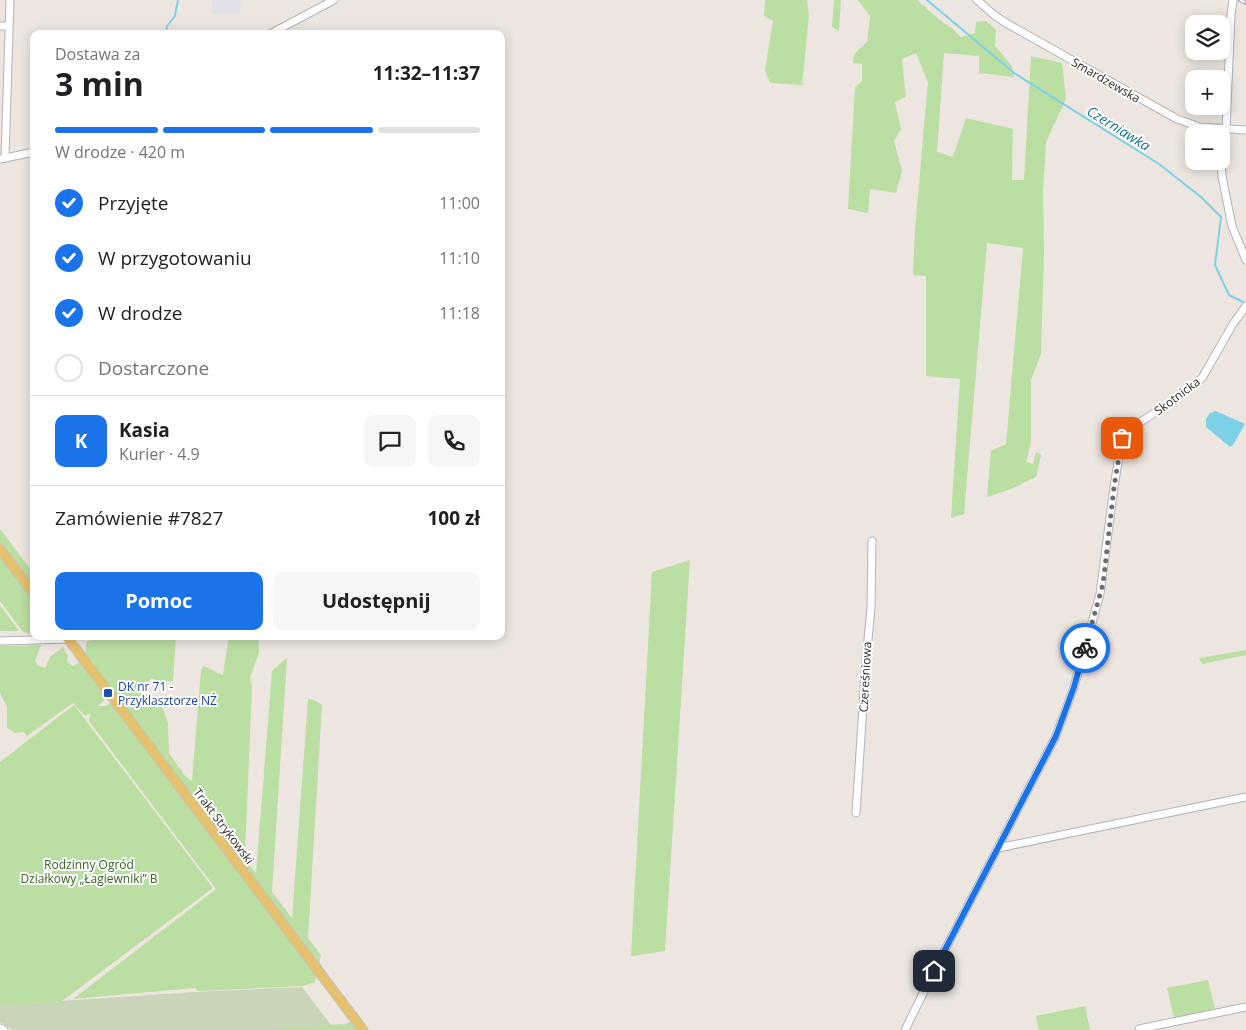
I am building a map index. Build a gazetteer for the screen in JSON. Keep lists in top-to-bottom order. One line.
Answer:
{"streets":{"main road":["Trakt Strykowski"],"street":["Smardzewska","Skotnicka","Czereśniowa"]},"water":["Czerniawka"],"parks":["Rodzinny Ogród Działkowy „Łagiewniki” B"],"places":{"transit":["DK nr 71 - Przyklasztorze NŻ"]},"page":{"map_buttons":["+","−"],"heading":["3 min","Dostawa za","11:32–11:37"],"panel":["Kasia","Kurier · 4.9","Zamówienie #7827","100 zł"],"bar":"W drodze · 420 m","list":[["Przyjęte","11:00"],["W przygotowaniu","11:10"],["W drodze","11:18"],"Dostarczone"],"round":"K","buttons":["Pomoc","Udostępnij"]}}
